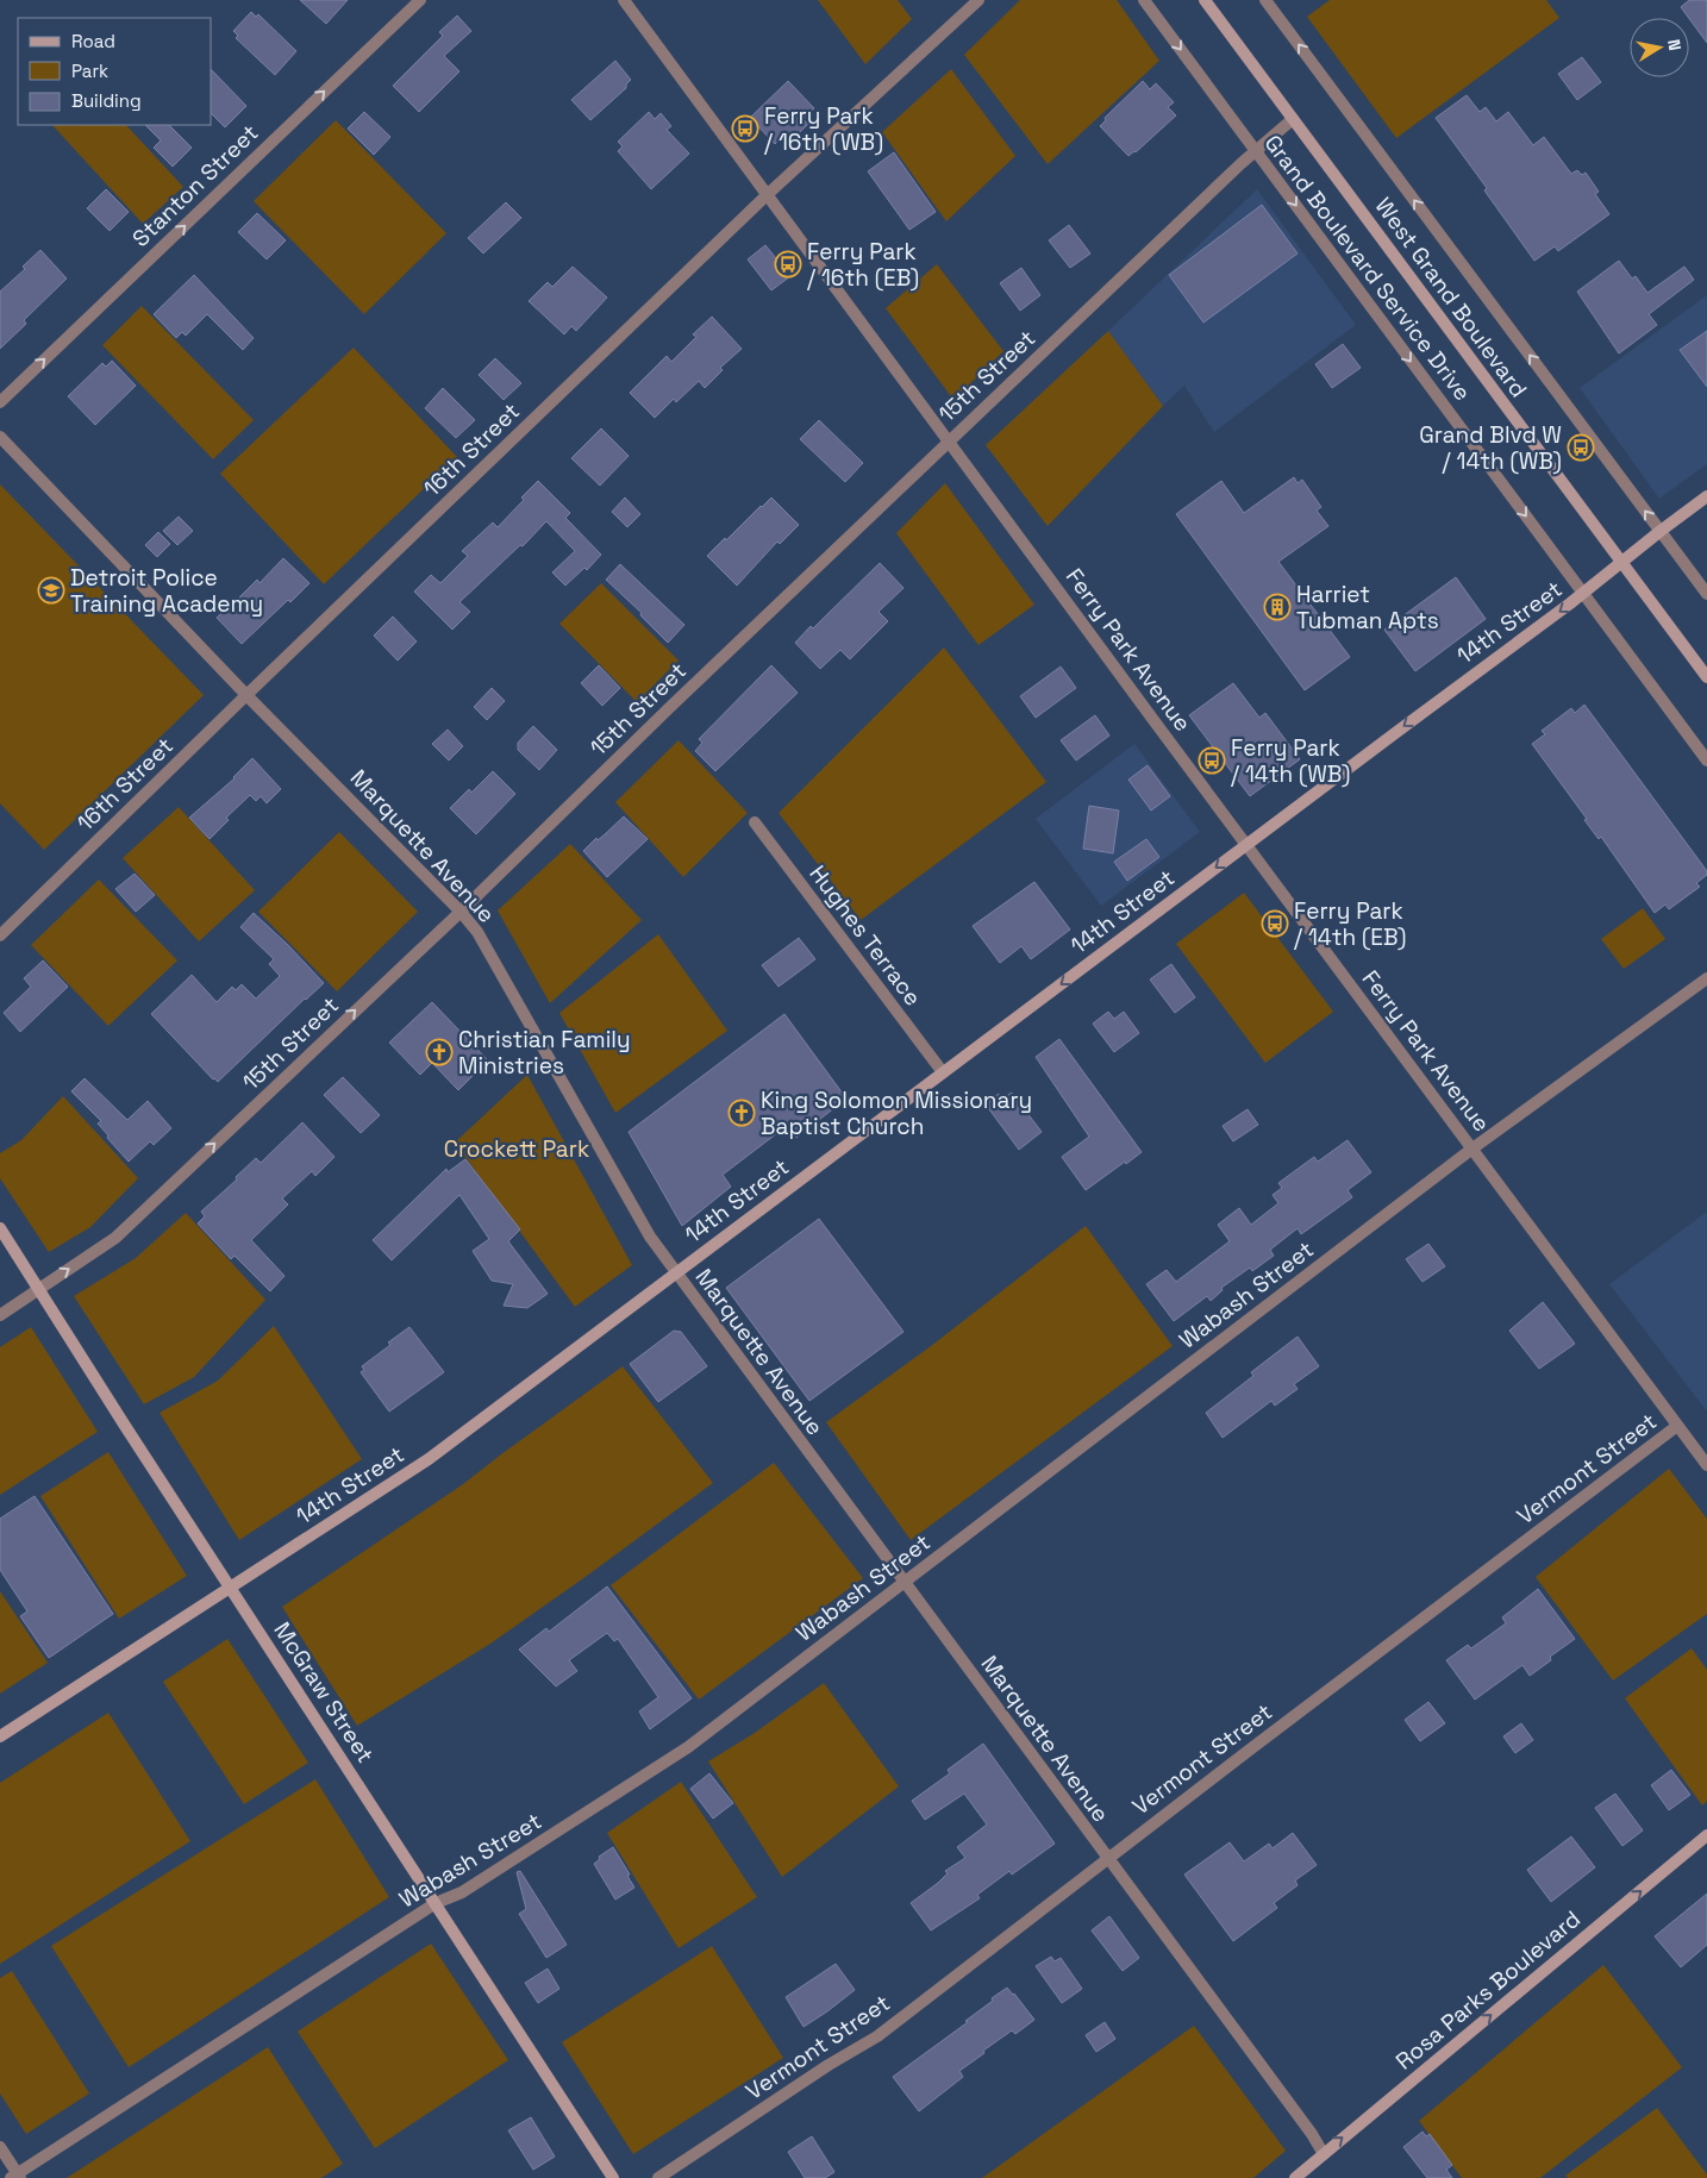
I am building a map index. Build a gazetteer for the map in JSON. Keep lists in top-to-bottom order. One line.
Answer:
{"streets":{"street":["Stanton Street","Grand Boulevard Service Drive","West Grand Boulevard","15th Street","16th Street","14th Street","Ferry Park Avenue","Marquette Avenue","Hughes Terrace","Wabash Street","Vermont Street","McGraw Street","Rosa Parks Boulevard"]},"crossings":[["Grand Boulevard Service Drive","15th Street"],["Grand Boulevard Service Drive","14th Street"],["West Grand Boulevard","15th Street"],["West Grand Boulevard","14th Street"],["15th Street","Ferry Park Avenue"],["15th Street","Marquette Avenue"],["15th Street","McGraw Street"],["16th Street","Ferry Park Avenue"],["16th Street","Marquette Avenue"],["14th Street","Ferry Park Avenue"],["14th Street","Marquette Avenue"],["14th Street","Hughes Terrace"],["14th Street","McGraw Street"],["Ferry Park Avenue","Wabash Street"],["Ferry Park Avenue","Vermont Street"],["Marquette Avenue","Wabash Street"],["Marquette Avenue","Vermont Street"],["Marquette Avenue","Rosa Parks Boulevard"],["Wabash Street","McGraw Street"]],"one_way":["Stanton Street","14th Street","Rosa Parks Boulevard"],"parks":["Crockett Park"],"places":{"bus stop":["Ferry Park / 16th (WB)","Ferry Park / 16th (EB)","Grand Blvd W / 14th (WB)","Ferry Park / 14th (WB)","Ferry Park / 14th (EB)"],"school or university":["Detroit Police Training Academy"],"building":["Harriet Tubman Apts"],"church":["Christian Family Ministries","King Solomon Missionary Baptist Church"]},"legend":["Road","Park","Building"],"north":"right"}
